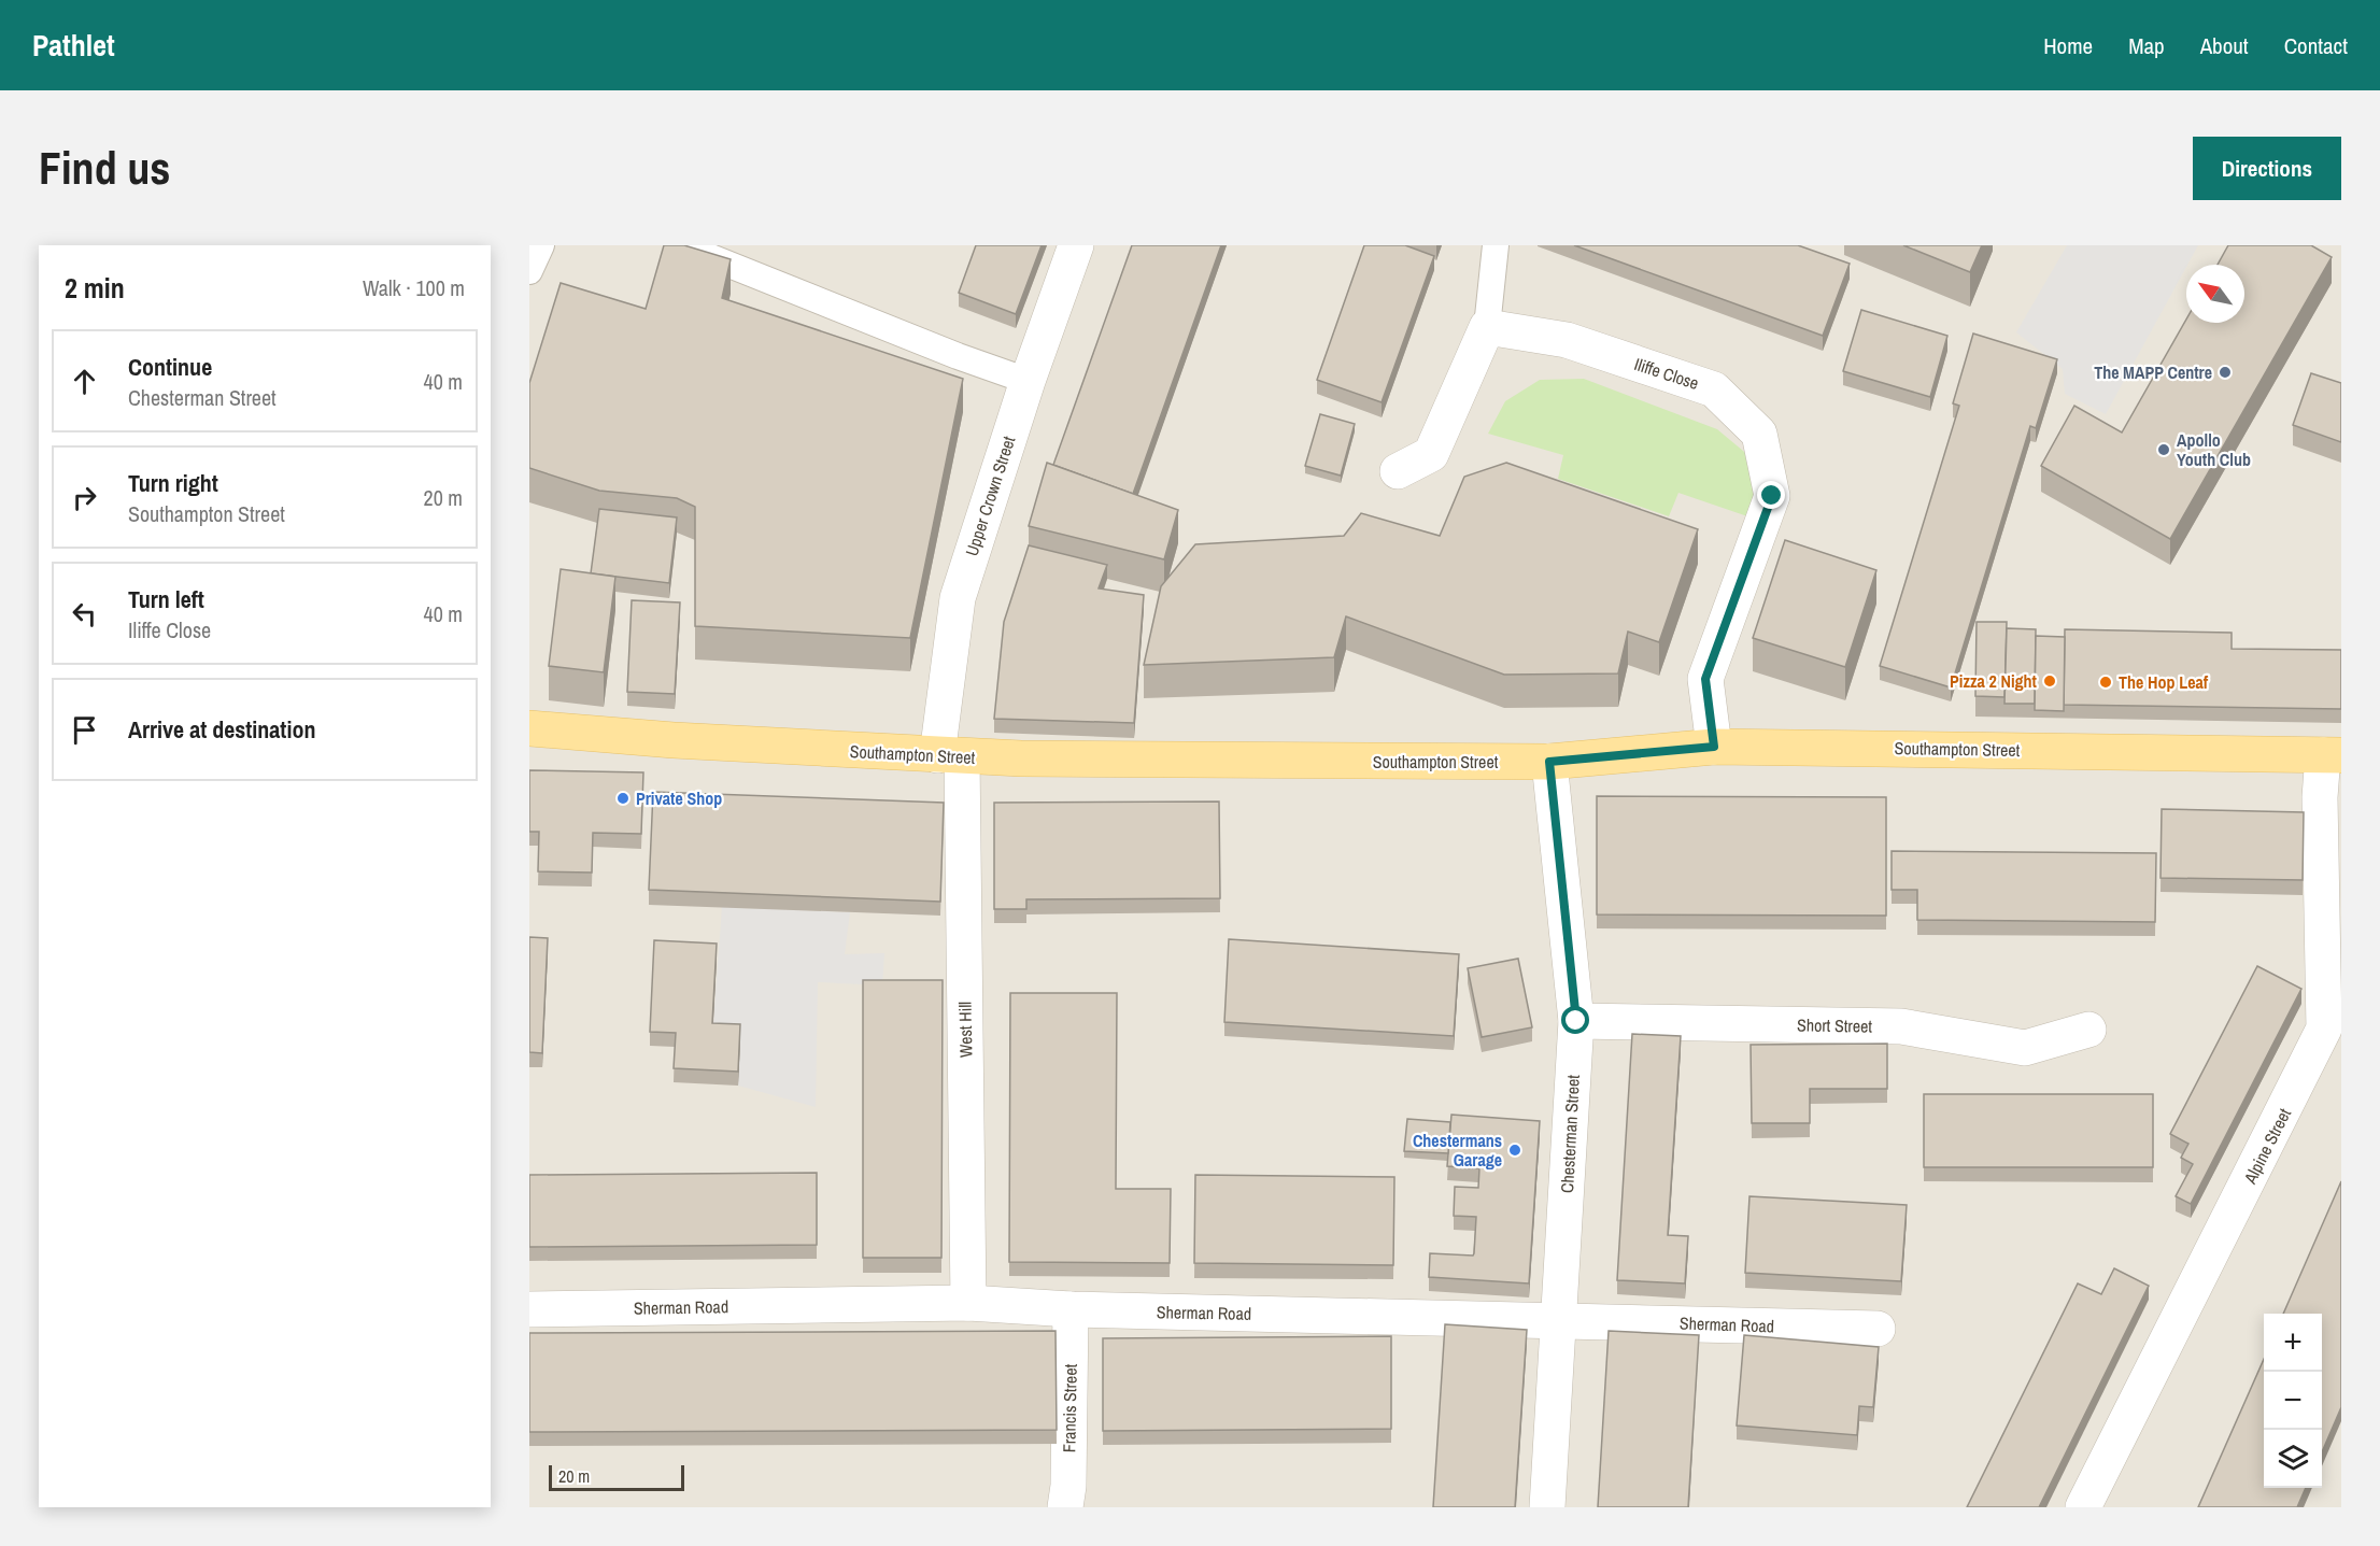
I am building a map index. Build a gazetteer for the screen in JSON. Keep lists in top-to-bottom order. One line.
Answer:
{"streets":{"main road":["Southampton Street"],"street":["Iliffe Close","Upper Crown Street","Short Street","West Hill","Chesterman Street","Alpine Street","Sherman Road","Francis Street"]},"crossings":[["Iliffe Close","Southampton Street"],["Upper Crown Street","Southampton Street"],["Upper Crown Street","West Hill"],["Southampton Street","West Hill"],["Southampton Street","Chesterman Street"],["Southampton Street","Alpine Street"],["Short Street","Chesterman Street"],["West Hill","Sherman Road"],["Chesterman Street","Sherman Road"],["Sherman Road","Francis Street"]],"places":["The MAPP Centre","Apollo Youth Club","Pizza 2 Night","The Hop Leaf","Private Shop","Chestermans Garage"],"scale_bar":"20 m","north":"top left","page":{"header":"Pathlet","nav":["Home","Map","About","Contact"],"buttons":"Directions","title":"Find us","heading":["2 min","Walk · 100 m"],"list":[["Continue","Chesterman Street","40 m"],["Turn right","Southampton Street","20 m"],["Turn left","Iliffe Close","40 m"],"Arrive at destination"],"map_buttons":["+","−"],"scale":"20 m"}}
